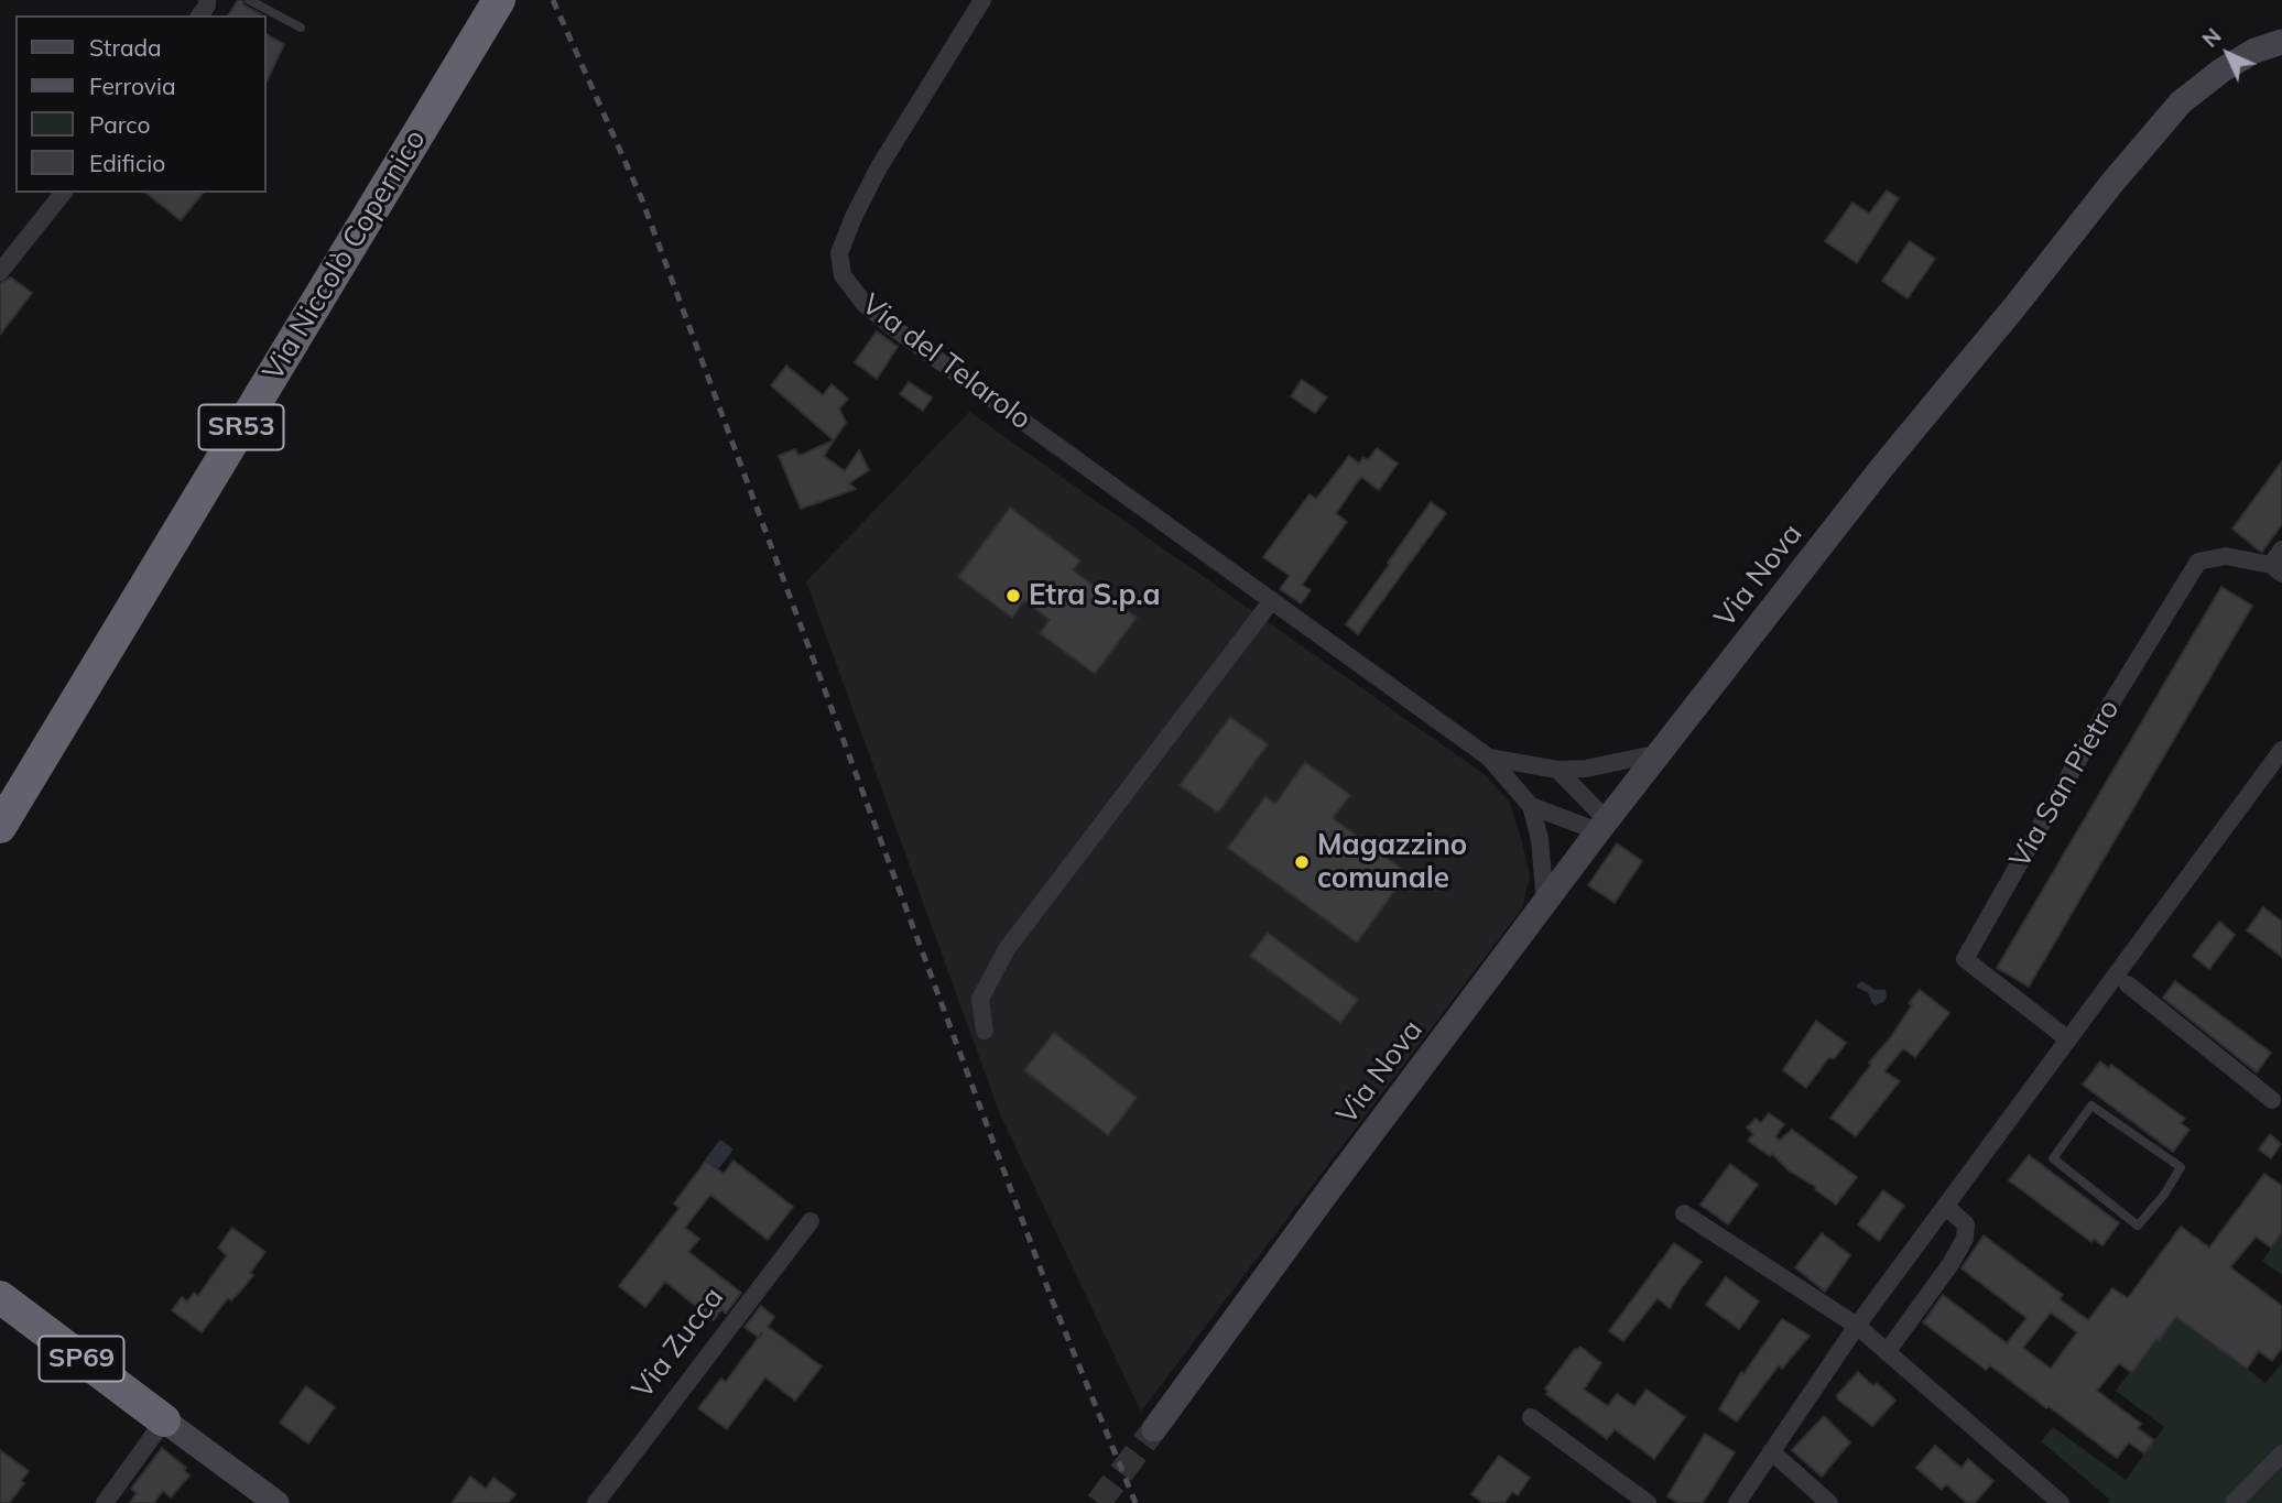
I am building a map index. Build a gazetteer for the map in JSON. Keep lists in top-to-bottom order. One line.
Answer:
{"streets":{"highway":["Via Niccolò Copernico","SR53","SP69"],"street":["Via del Telarolo","Via Nova","Via San Pietro","Via Zucca"]},"places":["Etra S.p.a","Magazzino comunale"],"legend":["Strada","Ferrovia","Parco","Edificio"],"north":"top left"}
